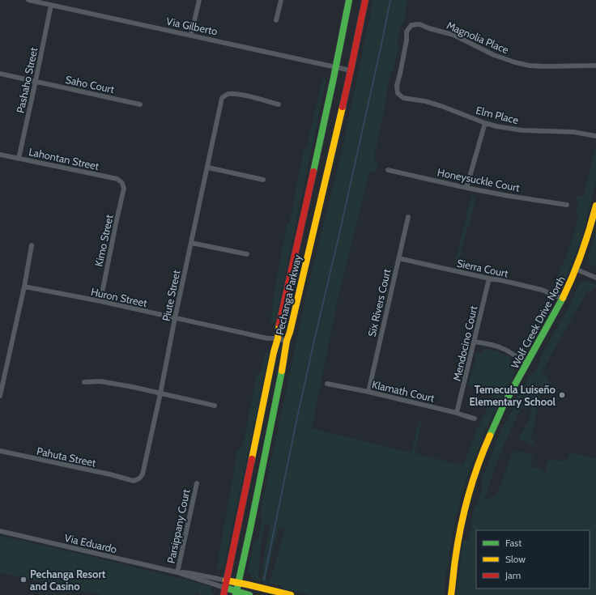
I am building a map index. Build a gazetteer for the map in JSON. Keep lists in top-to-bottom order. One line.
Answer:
{"streets":{"main road":["Pechanga Parkway","Wolf Creek Drive North"],"street":["Via Gilberto","Magnolia Place","Pashaho Street","Saho Court","Elm Place","Lahontan Street","Honeysuckle Court","Kimo Street","Sierra Court","Piute Street","Huron Street","Six Rivers Court","Mendocino Court","Klamath Court","Pahuta Street","Parsippany Court","Via Eduardo"]},"crossings":[["Via Gilberto","Pashaho Street"],["Via Gilberto","Pechanga Parkway"],["Magnolia Place","Elm Place"],["Pashaho Street","Saho Court"],["Pashaho Street","Lahontan Street"],["Lahontan Street","Kimo Street"],["Kimo Street","Huron Street"],["Sierra Court","Six Rivers Court"],["Sierra Court","Wolf Creek Drive North"],["Sierra Court","Mendocino Court"],["Pechanga Parkway","Huron Street"],["Pechanga Parkway","Via Eduardo"],["Piute Street","Huron Street"],["Piute Street","Pahuta Street"],["Six Rivers Court","Klamath Court"],["Mendocino Court","Klamath Court"],["Parsippany Court","Via Eduardo"]],"places":["Temecula Luiseño Elementary School","Pechanga Resort and Casino"],"legend":["Fast","Slow","Jam"]}
